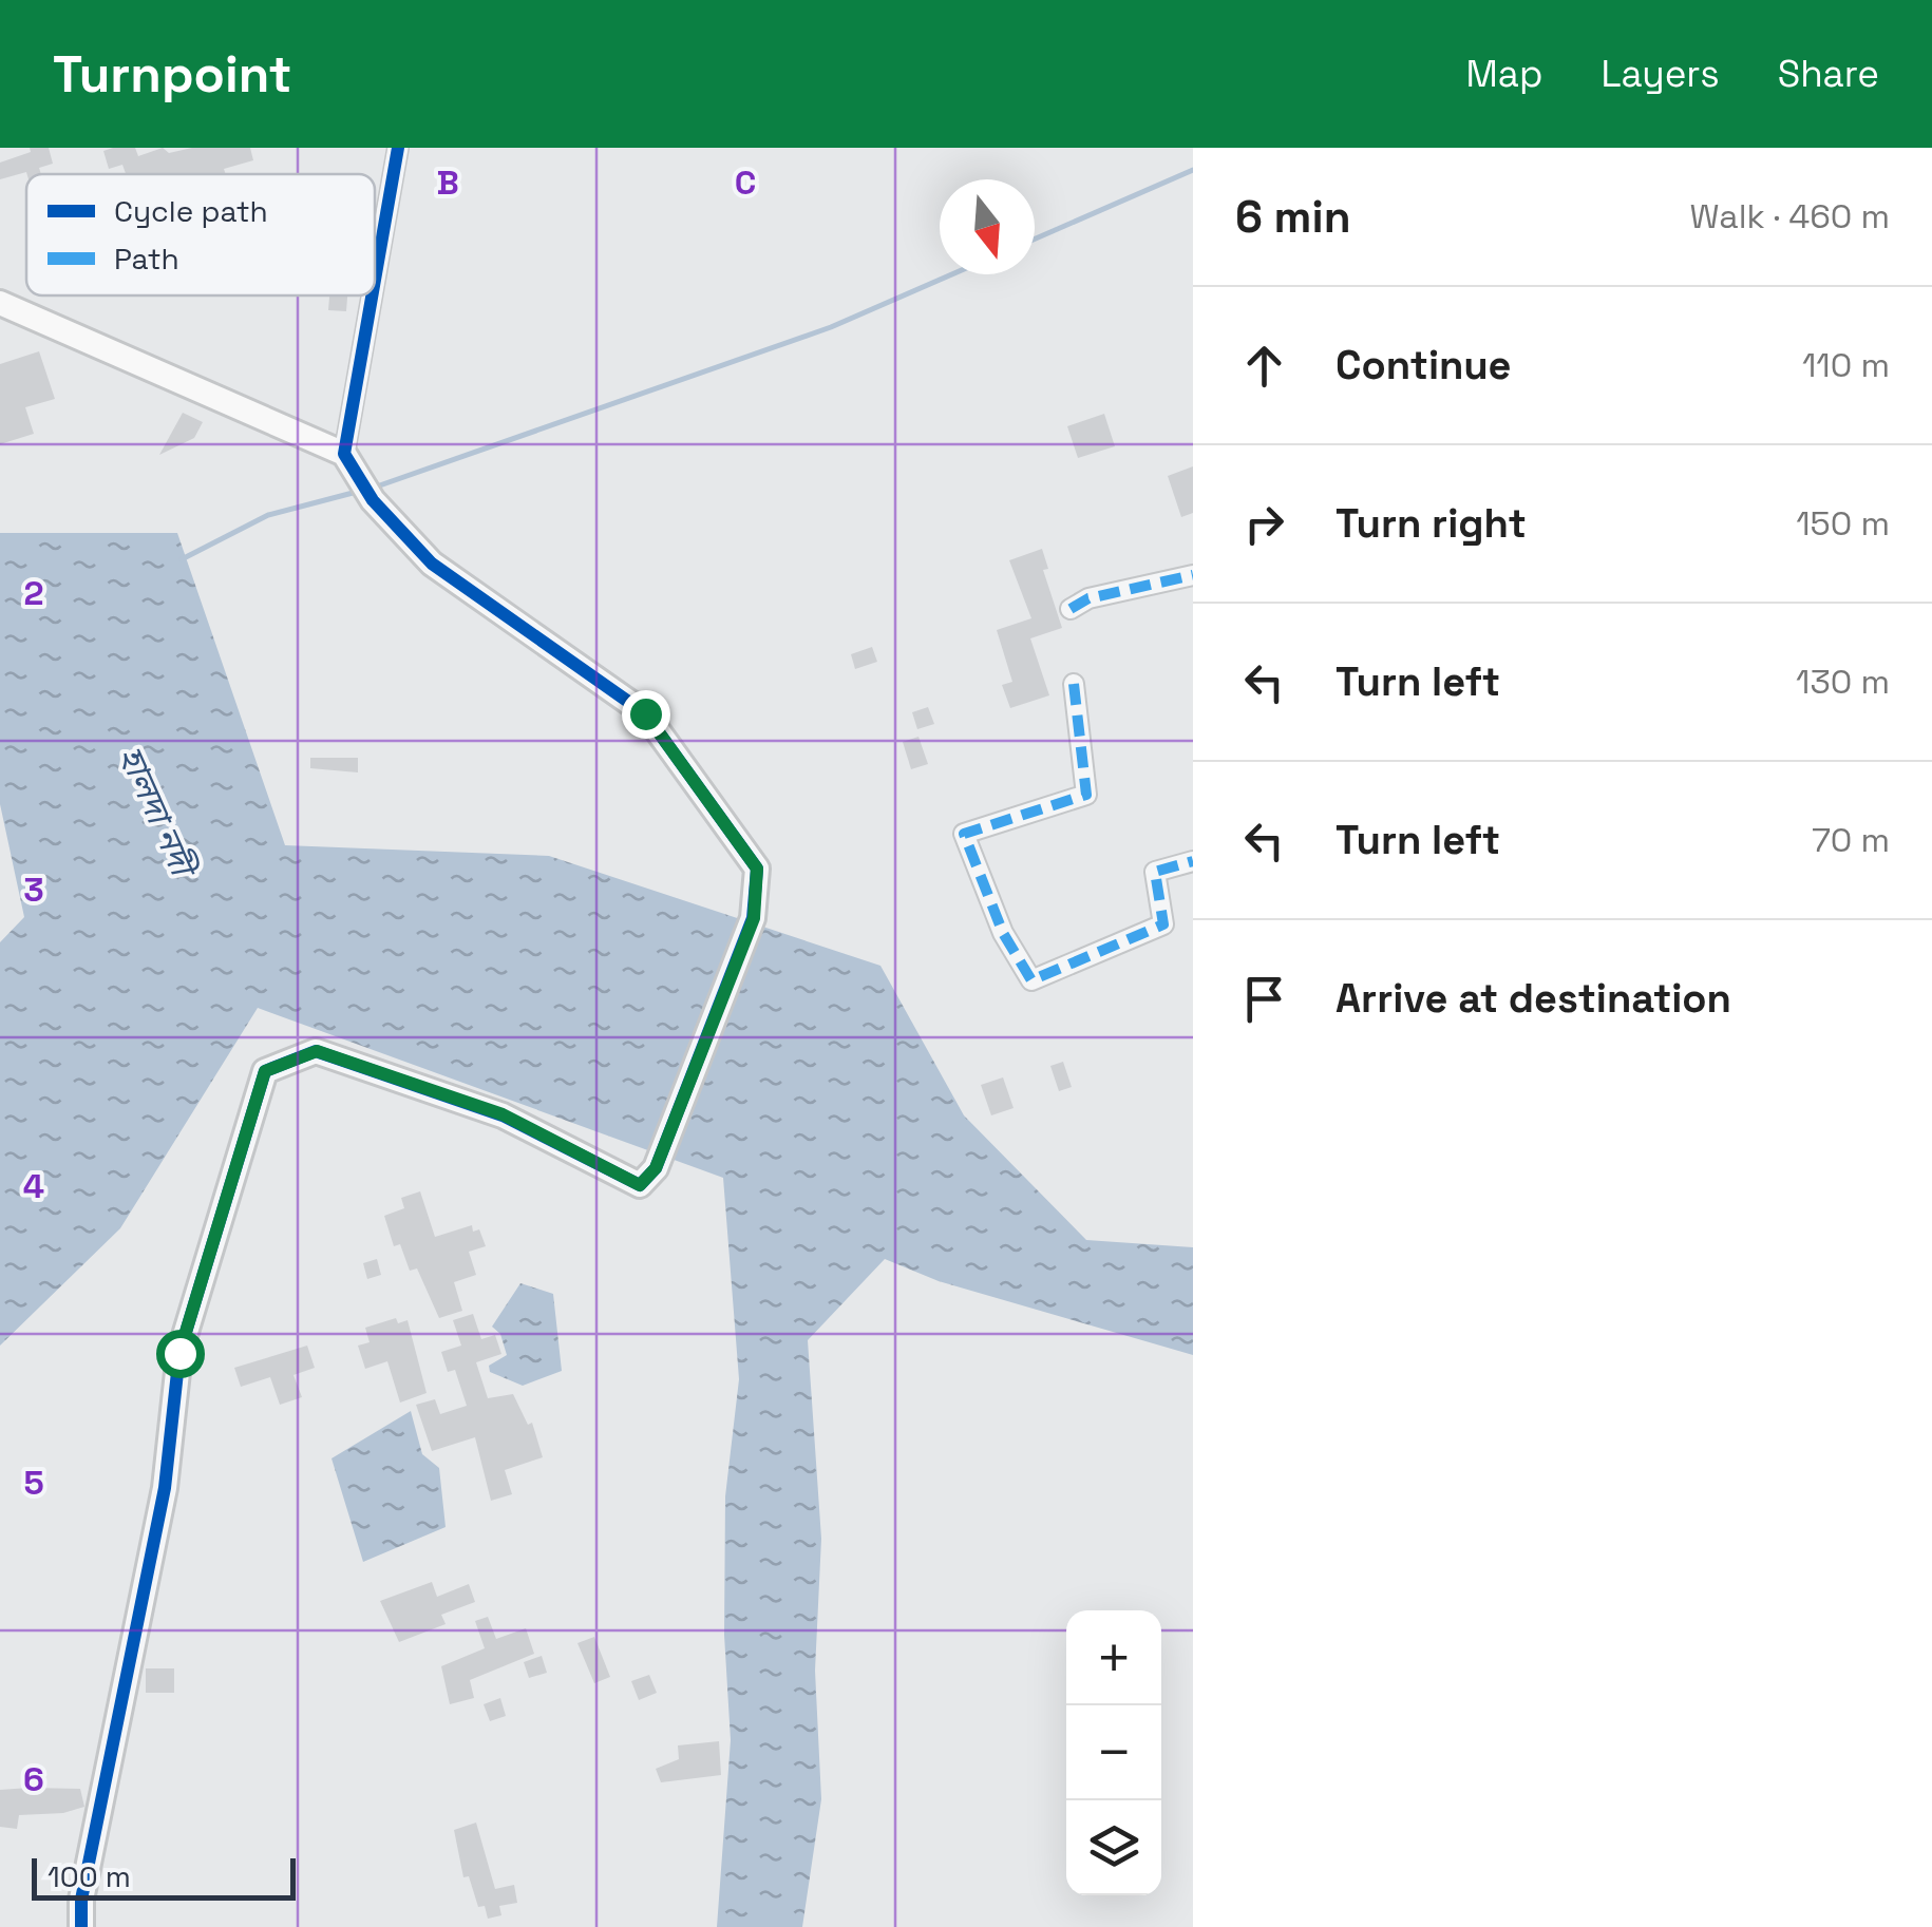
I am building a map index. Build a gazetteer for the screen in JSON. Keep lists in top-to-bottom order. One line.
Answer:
{"water":["হালদা নদী"],"legend":["Cycle path","Path"],"scale_bar":"100 m","north":"bottom","page":{"header":"Turnpoint","nav":["Map","Layers","Share"],"heading":["6 min","Walk · 460 m"],"list":[["Continue","110 m"],["Turn right","150 m"],["Turn left","130 m"],["Turn left","70 m"],"Arrive at destination"],"map_buttons":["+","−"],"scale":"100 m"},"grid":{"columns":["B","C"],"rows":["2","3","4","5","6"]}}
